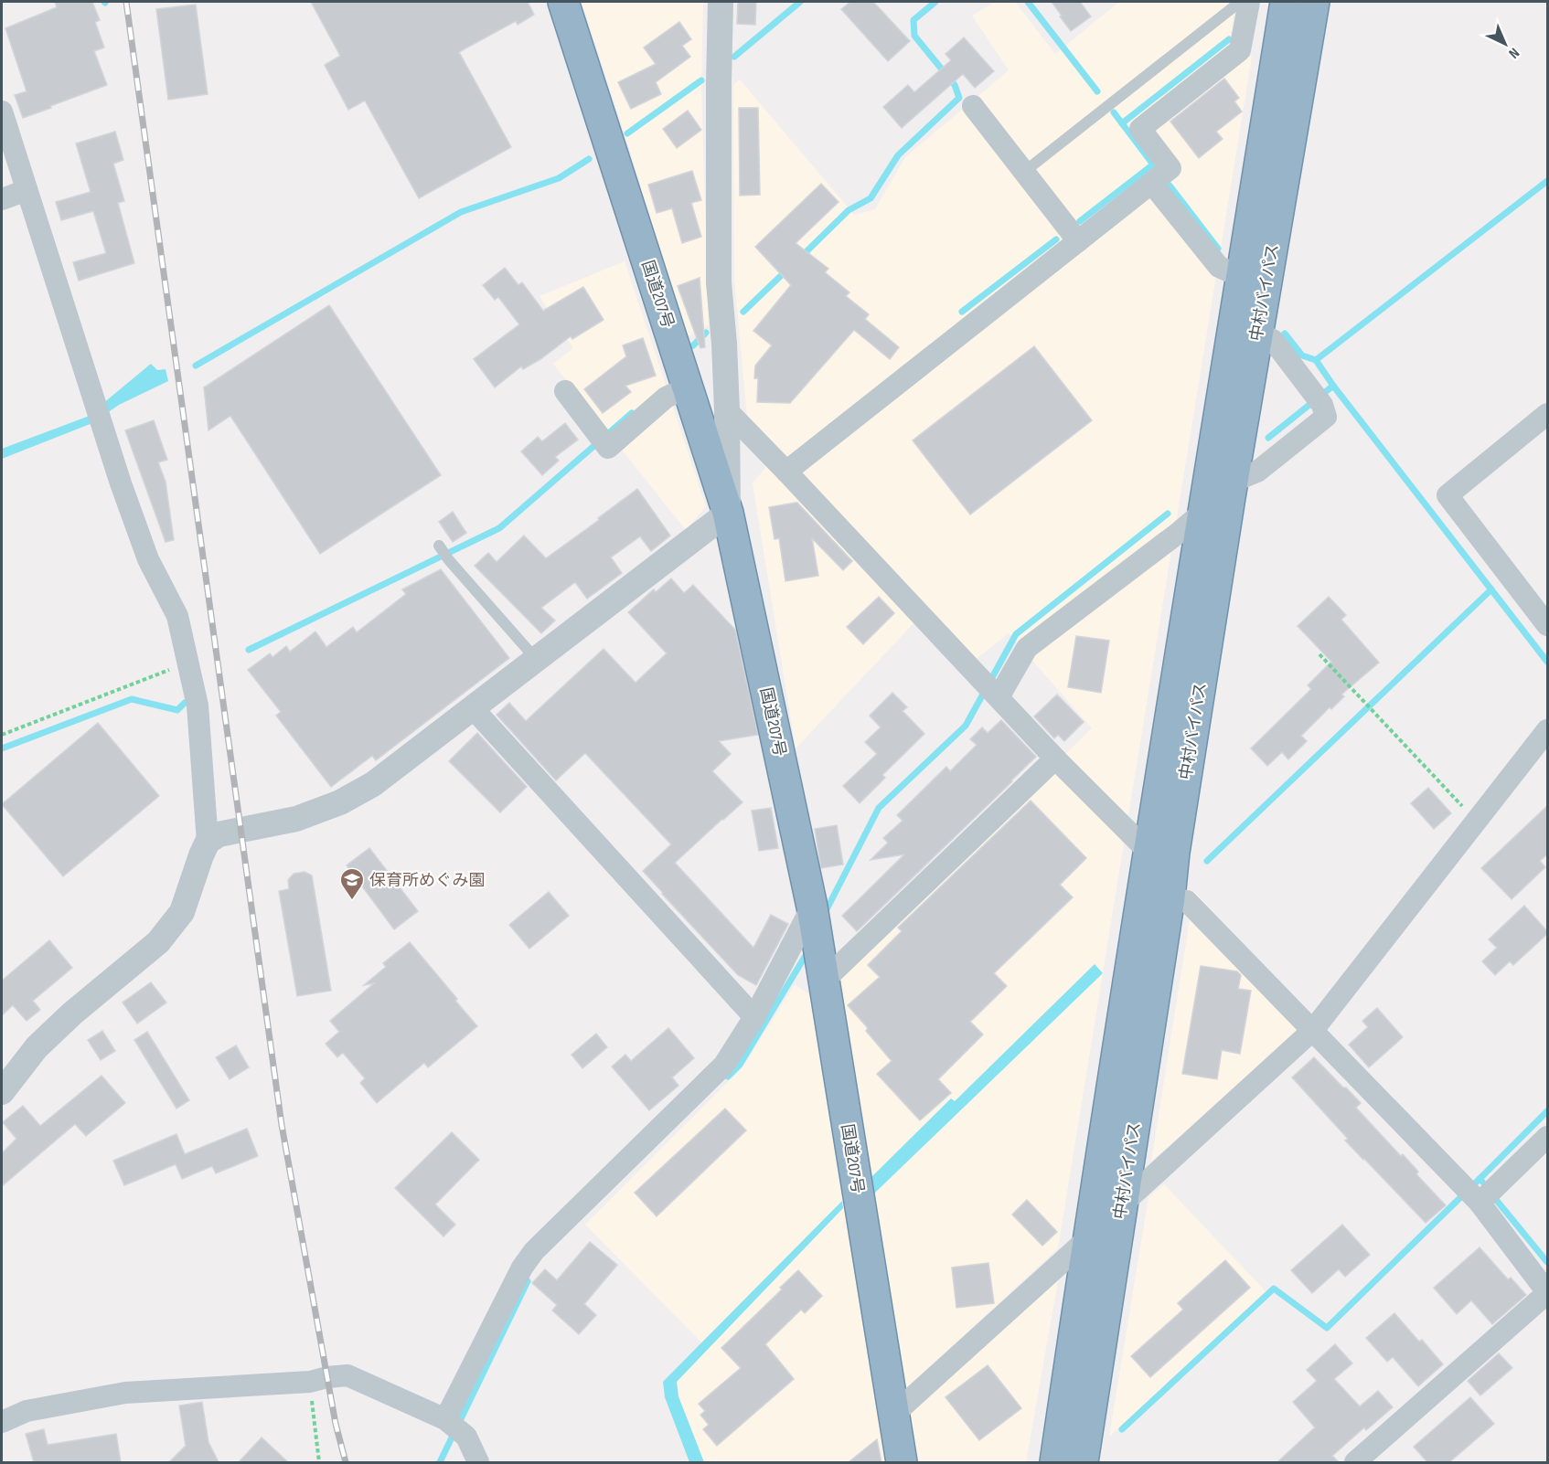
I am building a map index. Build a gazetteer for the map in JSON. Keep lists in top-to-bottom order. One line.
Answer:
{"streets":{"highway":["中村バイパス","国道207号"]},"places":{"school or university":["保育所めぐみ園"]},"north":"bottom right"}
